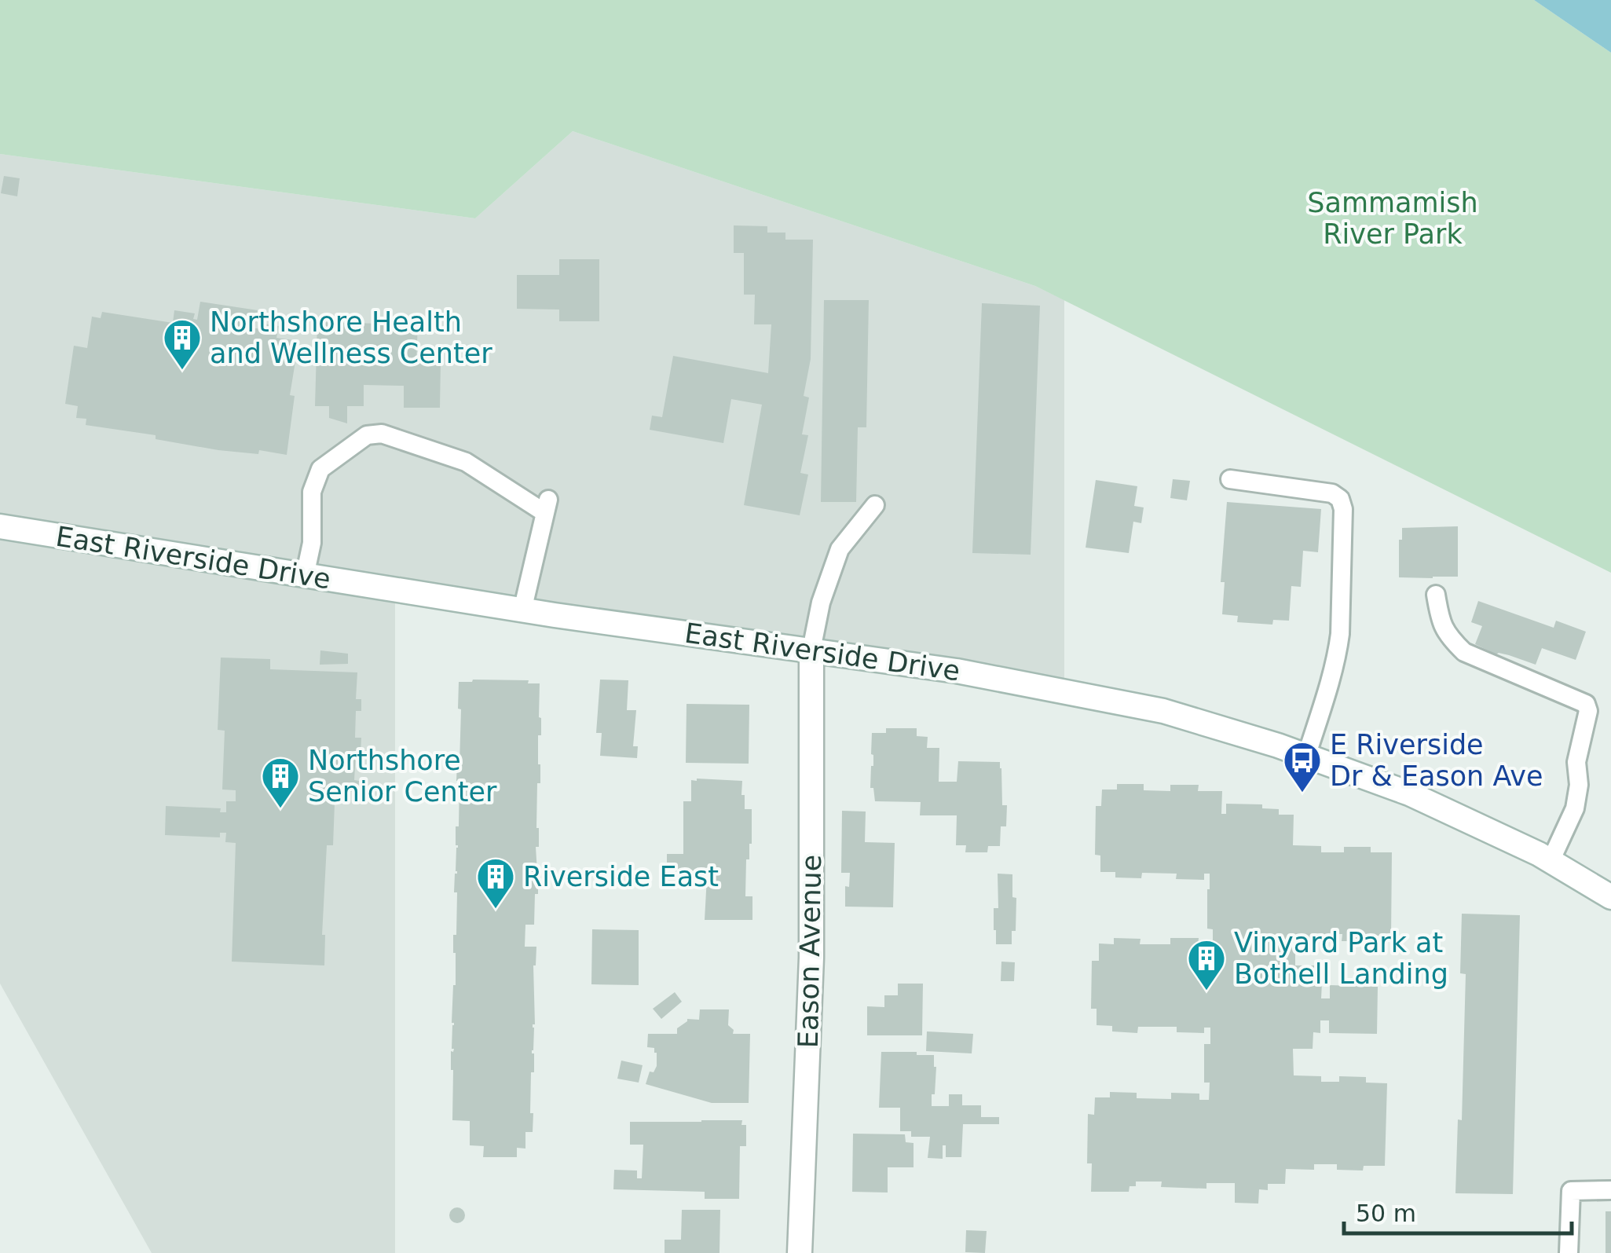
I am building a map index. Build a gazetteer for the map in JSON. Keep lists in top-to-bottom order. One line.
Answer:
{"streets":{"main road":["East Riverside Drive","Eason Avenue"]},"crossings":[["East Riverside Drive","Eason Avenue"]],"parks":["Sammamish River Park"],"places":{"building":["Northshore Health and Wellness Center","Northshore Senior Center","Riverside East","Vinyard Park at Bothell Landing"],"bus stop":["E Riverside Dr & Eason Ave"]},"scale_bar":"50 m"}
